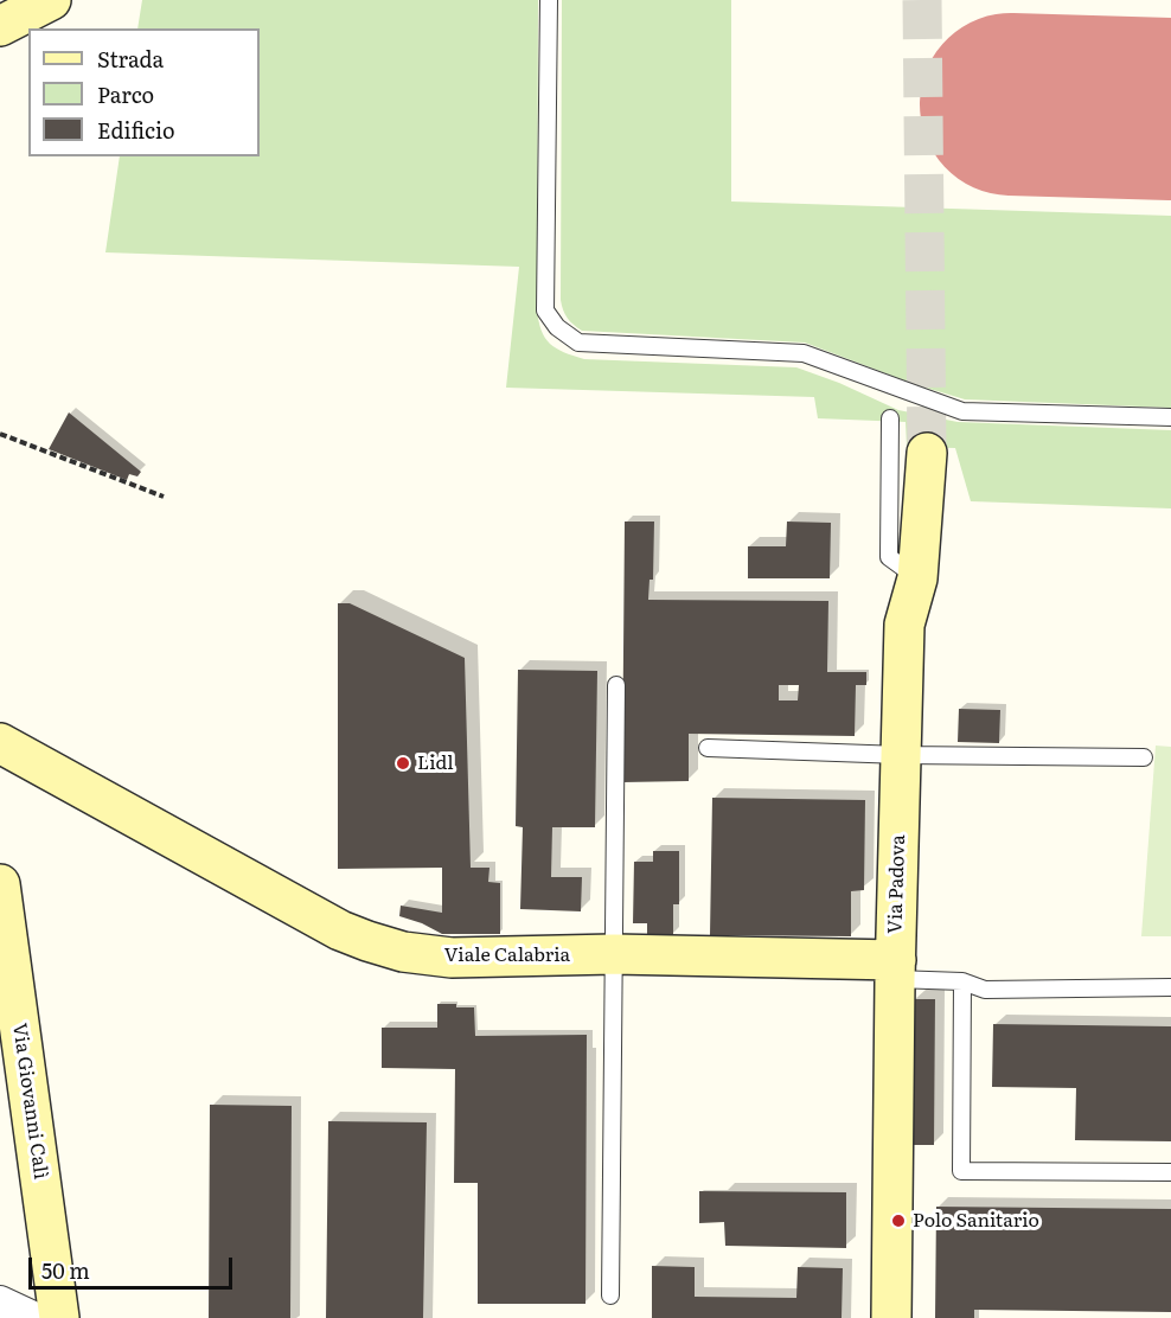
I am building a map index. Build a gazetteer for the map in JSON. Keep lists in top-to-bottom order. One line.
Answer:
{"streets":{"main road":["Via Padova","Viale Calabria","Via Giovanni Calì"]},"crossings":[["Via Padova","Viale Calabria"]],"places":["Lidl","Polo Sanitario"],"legend":["Strada","Parco","Edificio"],"scale_bar":"50 m"}
